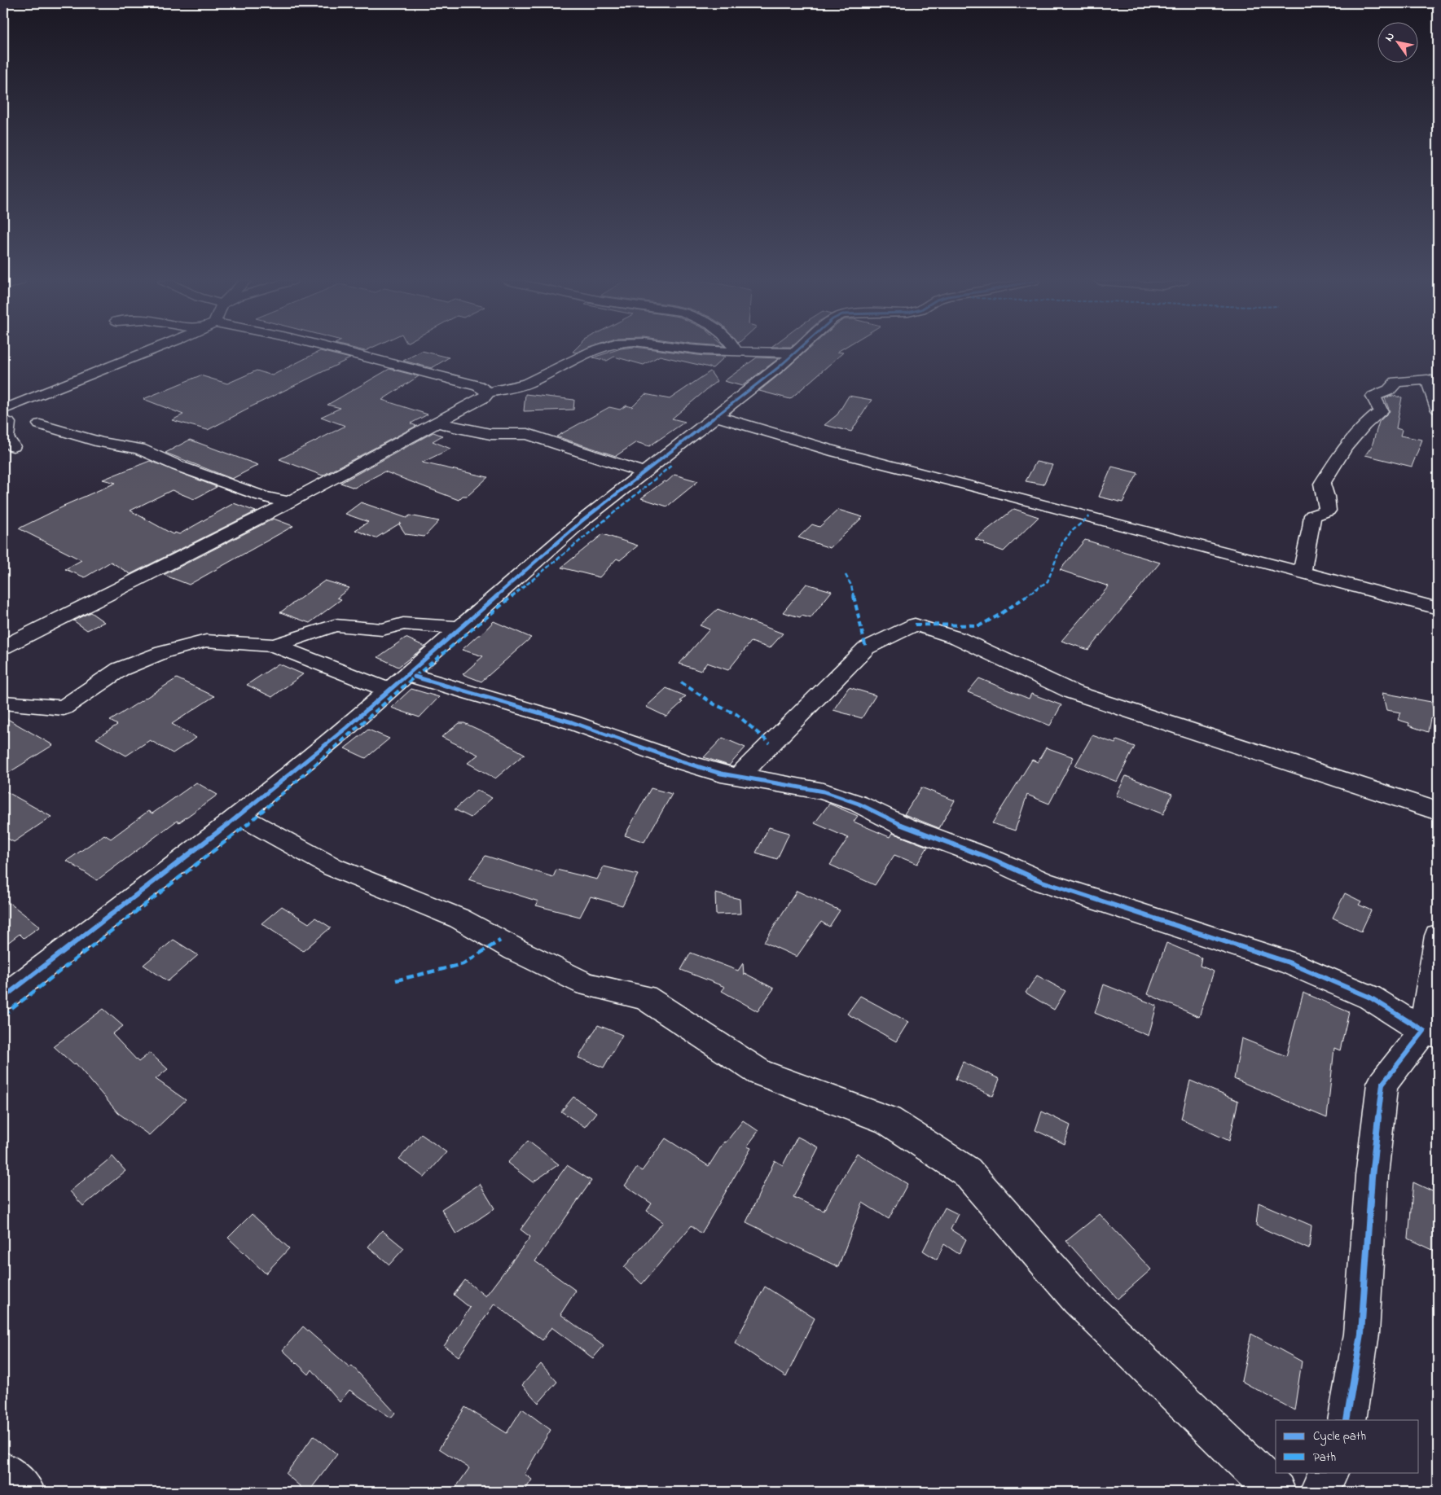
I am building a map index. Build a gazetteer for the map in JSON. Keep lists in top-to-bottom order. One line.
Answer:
{"legend":["Cycle path","Path"],"north":"top left"}
